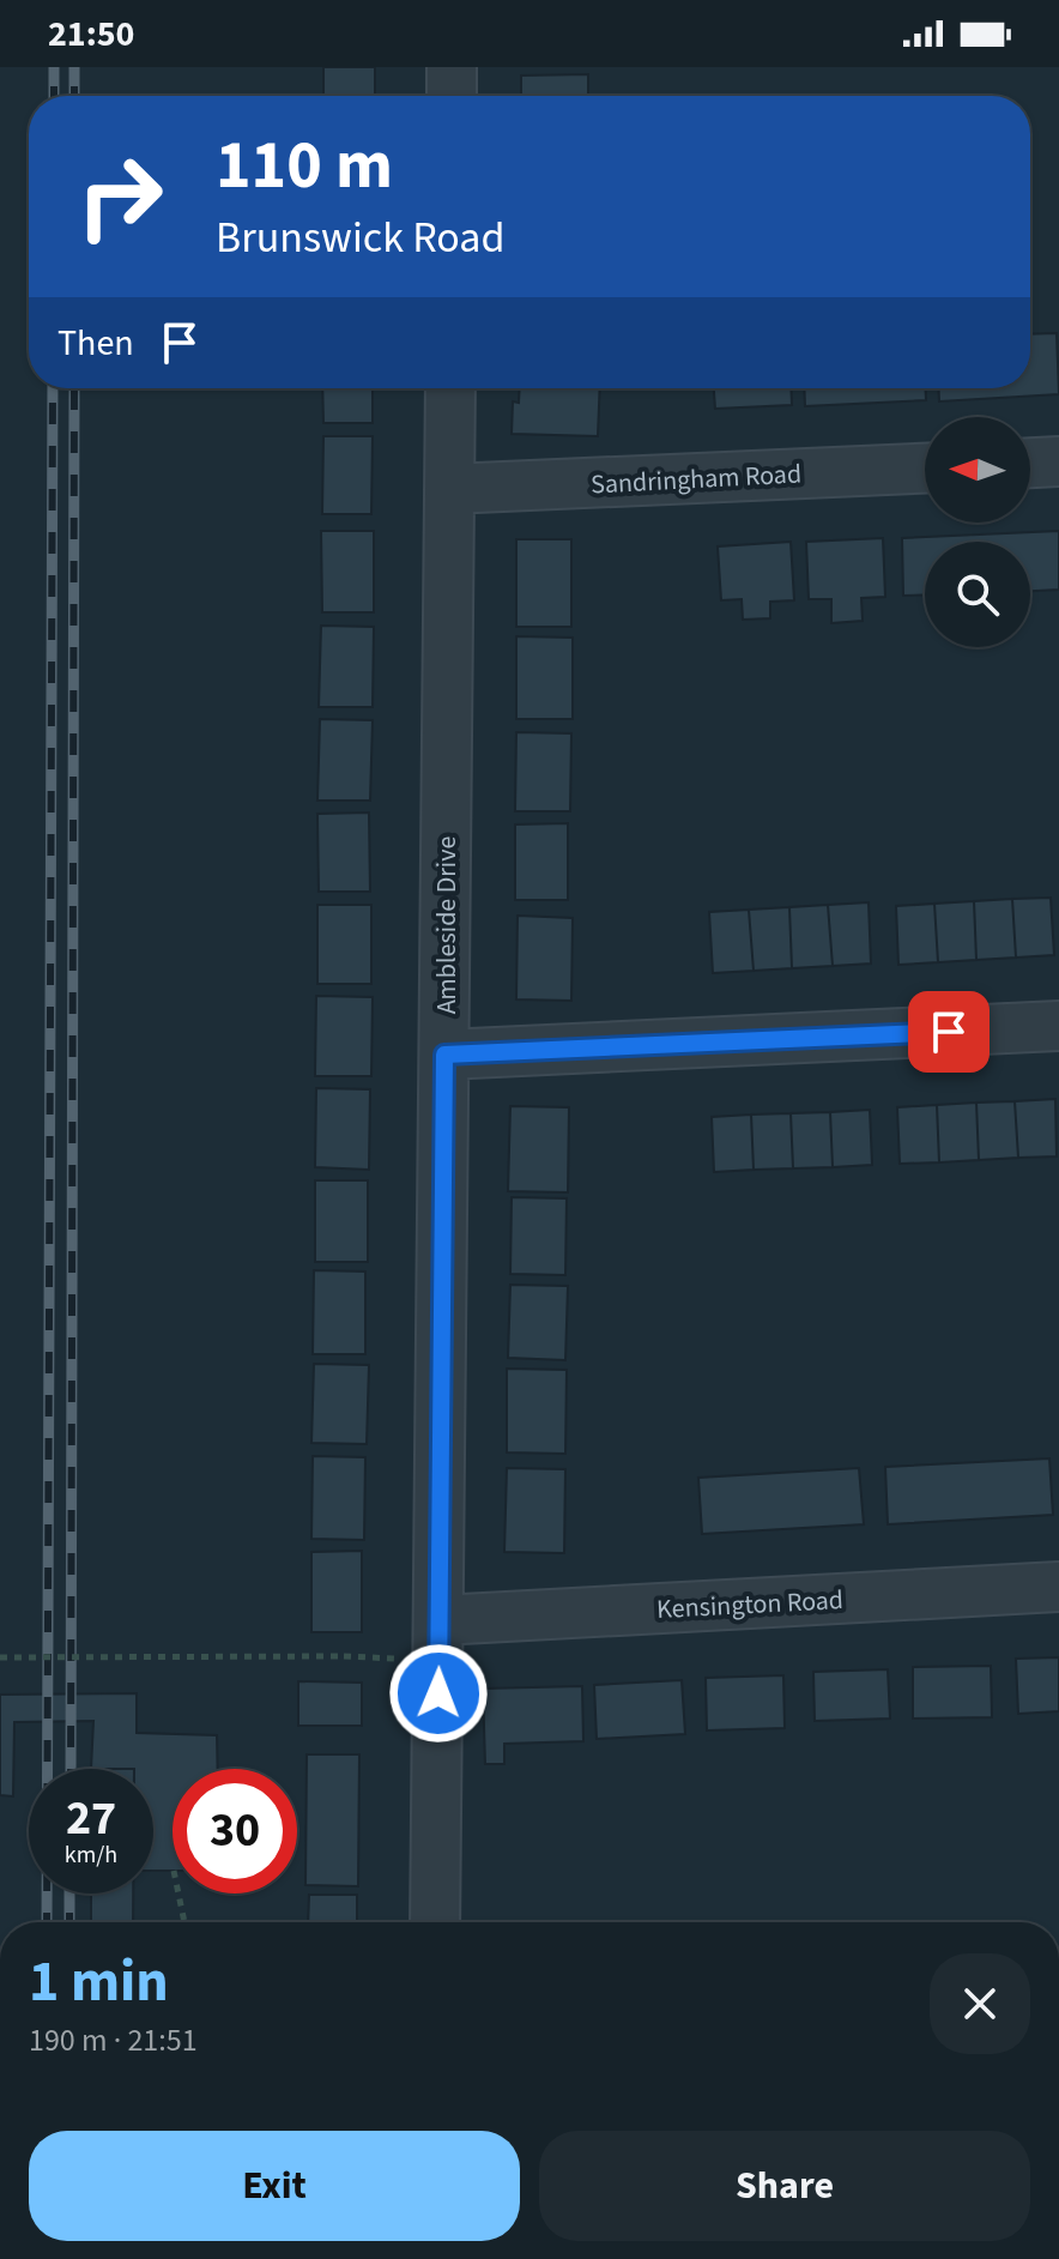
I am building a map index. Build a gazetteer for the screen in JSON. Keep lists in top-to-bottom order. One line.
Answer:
{"streets":{"street":["Sandringham Road","Ambleside Drive","Kensington Road"]},"crossings":[["Sandringham Road","Ambleside Drive"],["Ambleside Drive","Kensington Road"]],"north":"left","page":{"status":"21:50","turn":["110 m","Brunswick Road"],"then":"Then","speed":"27 km/h","limit":"30","heading":["1 min","190 m · 21:51"],"buttons":["Exit","Share"]}}
